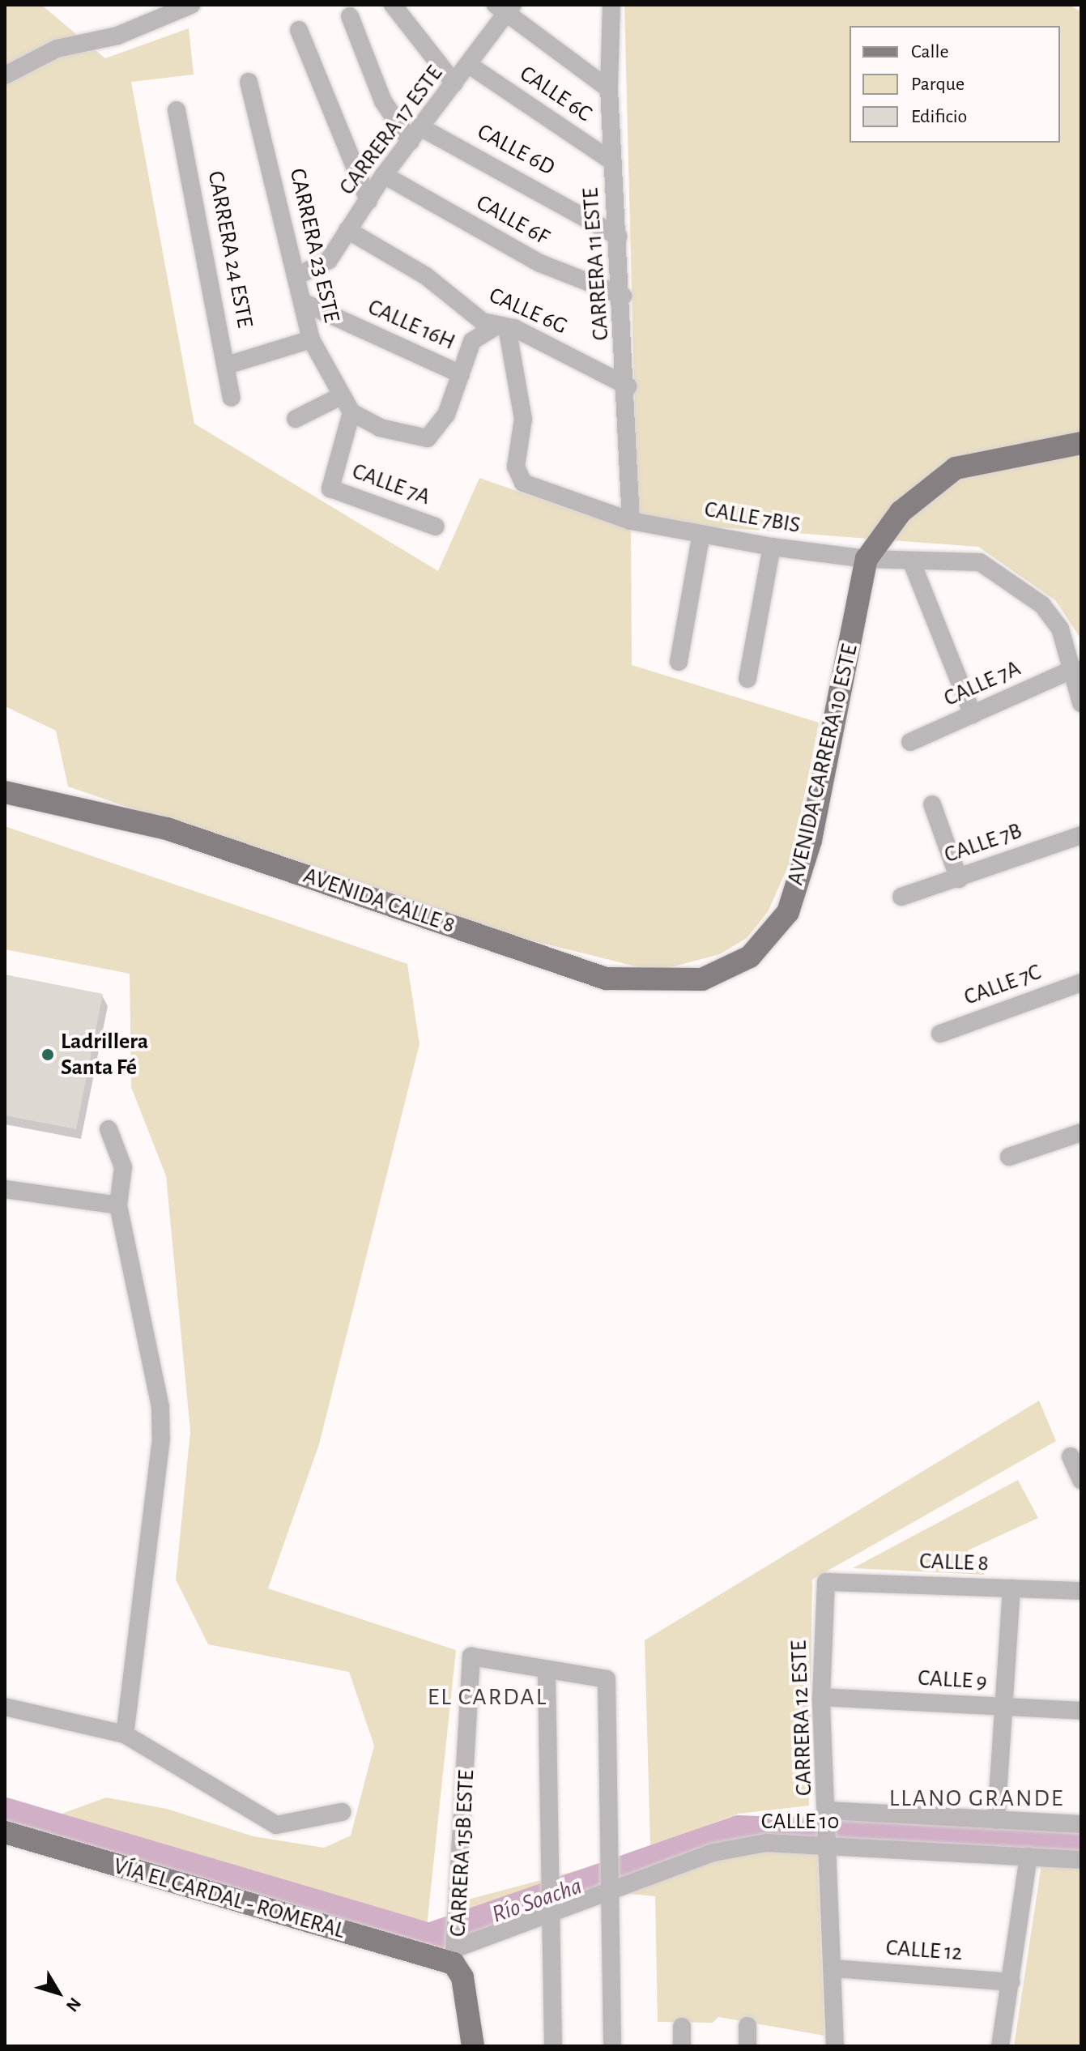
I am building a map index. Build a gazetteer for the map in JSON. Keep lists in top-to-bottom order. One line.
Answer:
{"streets":{"main road":["AVENIDA CARRERA 10 ESTE","AVENIDA CALLE 8","CARRERA 15B ESTE","VÍA EL CARDAL - ROMERAL"],"street":["CALLE 6C","CARRERA 17 ESTE","CALLE 6D","CALLE 6F","CARRERA 23 ESTE","CARRERA 24 ESTE","CARRERA 11 ESTE","CALLE 6G","CALLE 16H","CALLE 7A","CALLE 7BIS","CALLE 7B","CALLE 7C","CALLE 8","CALLE 9","CARRERA 12 ESTE","CALLE 10","CALLE 12"]},"crossings":[["CALLE 6C","CARRERA 17 ESTE"],["CALLE 6C","CARRERA 11 ESTE"],["CARRERA 17 ESTE","CALLE 6D"],["CARRERA 17 ESTE","CALLE 6F"],["CARRERA 17 ESTE","CARRERA 23 ESTE"],["CARRERA 17 ESTE","CALLE 6G"],["CALLE 6D","CARRERA 11 ESTE"],["CALLE 6F","CARRERA 11 ESTE"],["CARRERA 23 ESTE","CALLE 16H"],["CARRERA 23 ESTE","CALLE 7A"],["CARRERA 11 ESTE","CALLE 6G"],["CARRERA 11 ESTE","CALLE 7BIS"],["CALLE 6G","CALLE 7BIS"],["CALLE 7BIS","AVENIDA CARRERA 10 ESTE"],["AVENIDA CARRERA 10 ESTE","AVENIDA CALLE 8"],["CALLE 8","CARRERA 12 ESTE"],["CALLE 9","CARRERA 12 ESTE"],["CARRERA 12 ESTE","CALLE 10"],["CARRERA 12 ESTE","CALLE 12"],["CALLE 10","CARRERA 15B ESTE"],["CALLE 10","VÍA EL CARDAL - ROMERAL"],["CARRERA 15B ESTE","VÍA EL CARDAL - ROMERAL"]],"districts":["EL CARDAL","LLANO GRANDE"],"water":["Río Soacha"],"places":["Ladrillera Santa Fé"],"legend":["Calle","Parque","Edificio"],"north":"bottom right"}
